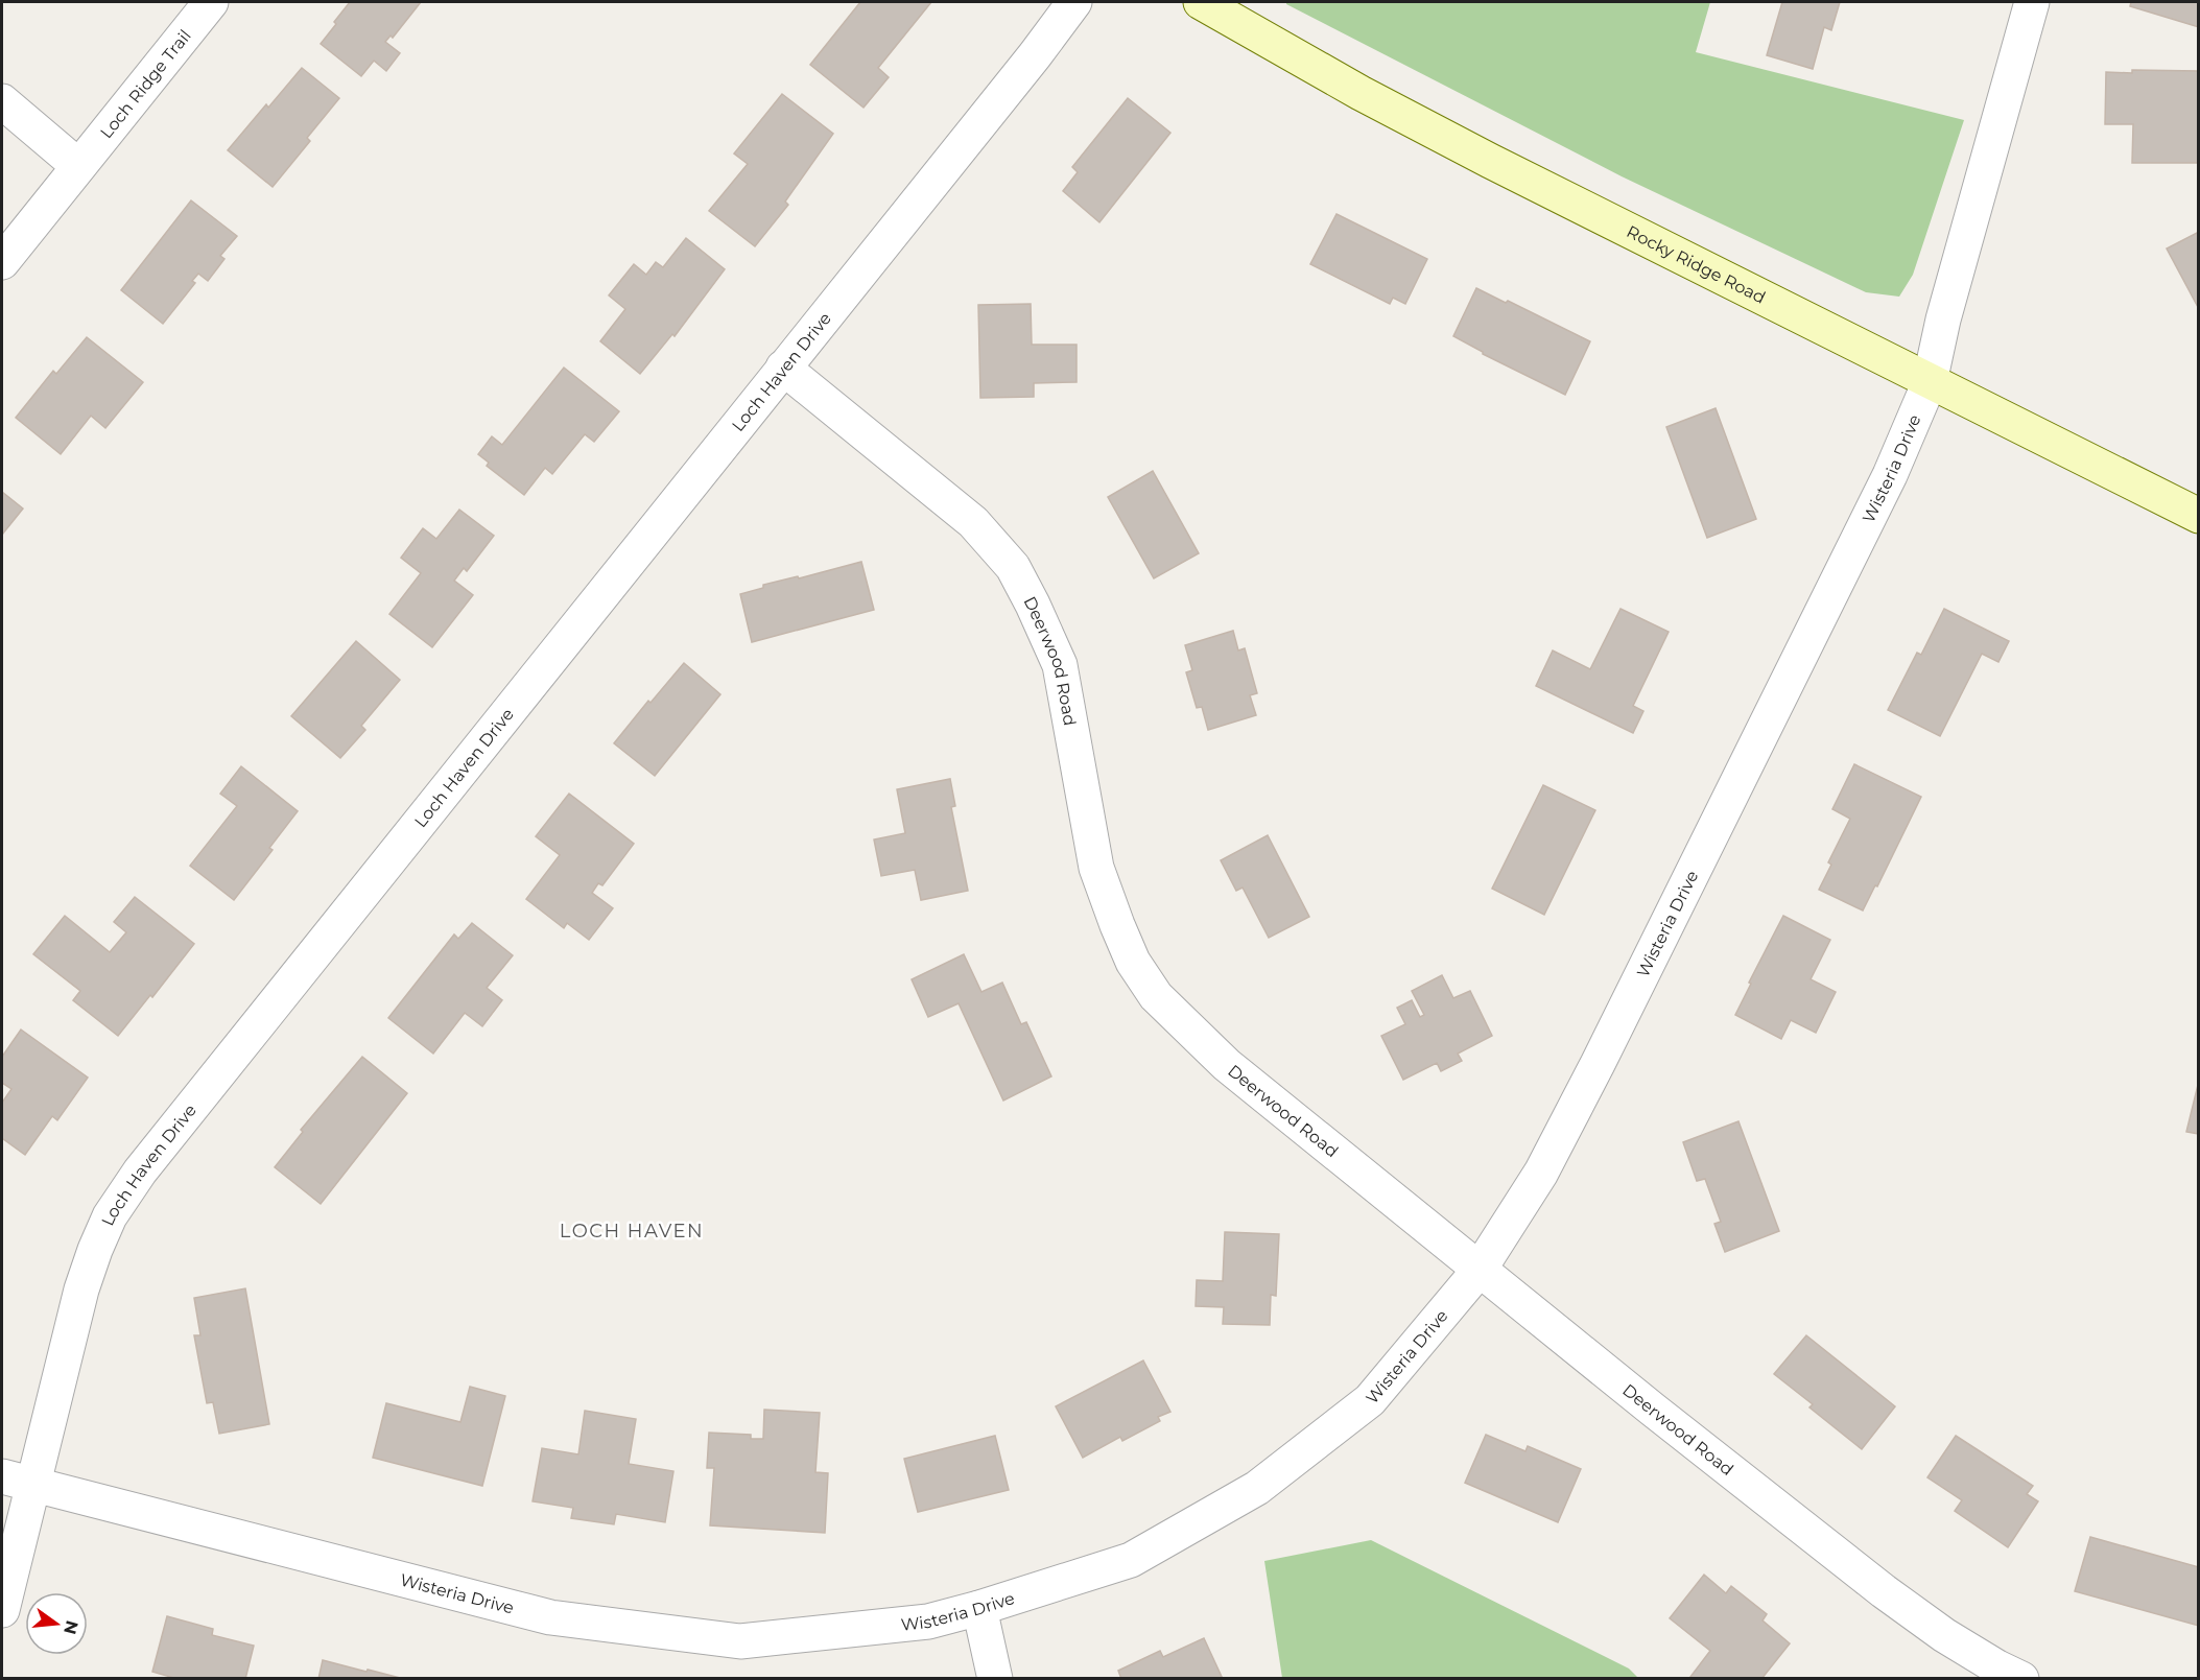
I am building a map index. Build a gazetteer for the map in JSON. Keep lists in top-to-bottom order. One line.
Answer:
{"streets":{"main road":["Rocky Ridge Road"],"street":["Loch Ridge Trail","Loch Haven Drive","Wisteria Drive","Deerwood Road"]},"crossings":[["Rocky Ridge Road","Wisteria Drive"],["Loch Haven Drive","Wisteria Drive"],["Loch Haven Drive","Deerwood Road"],["Wisteria Drive","Deerwood Road"]],"districts":["LOCH HAVEN"],"north":"right"}
